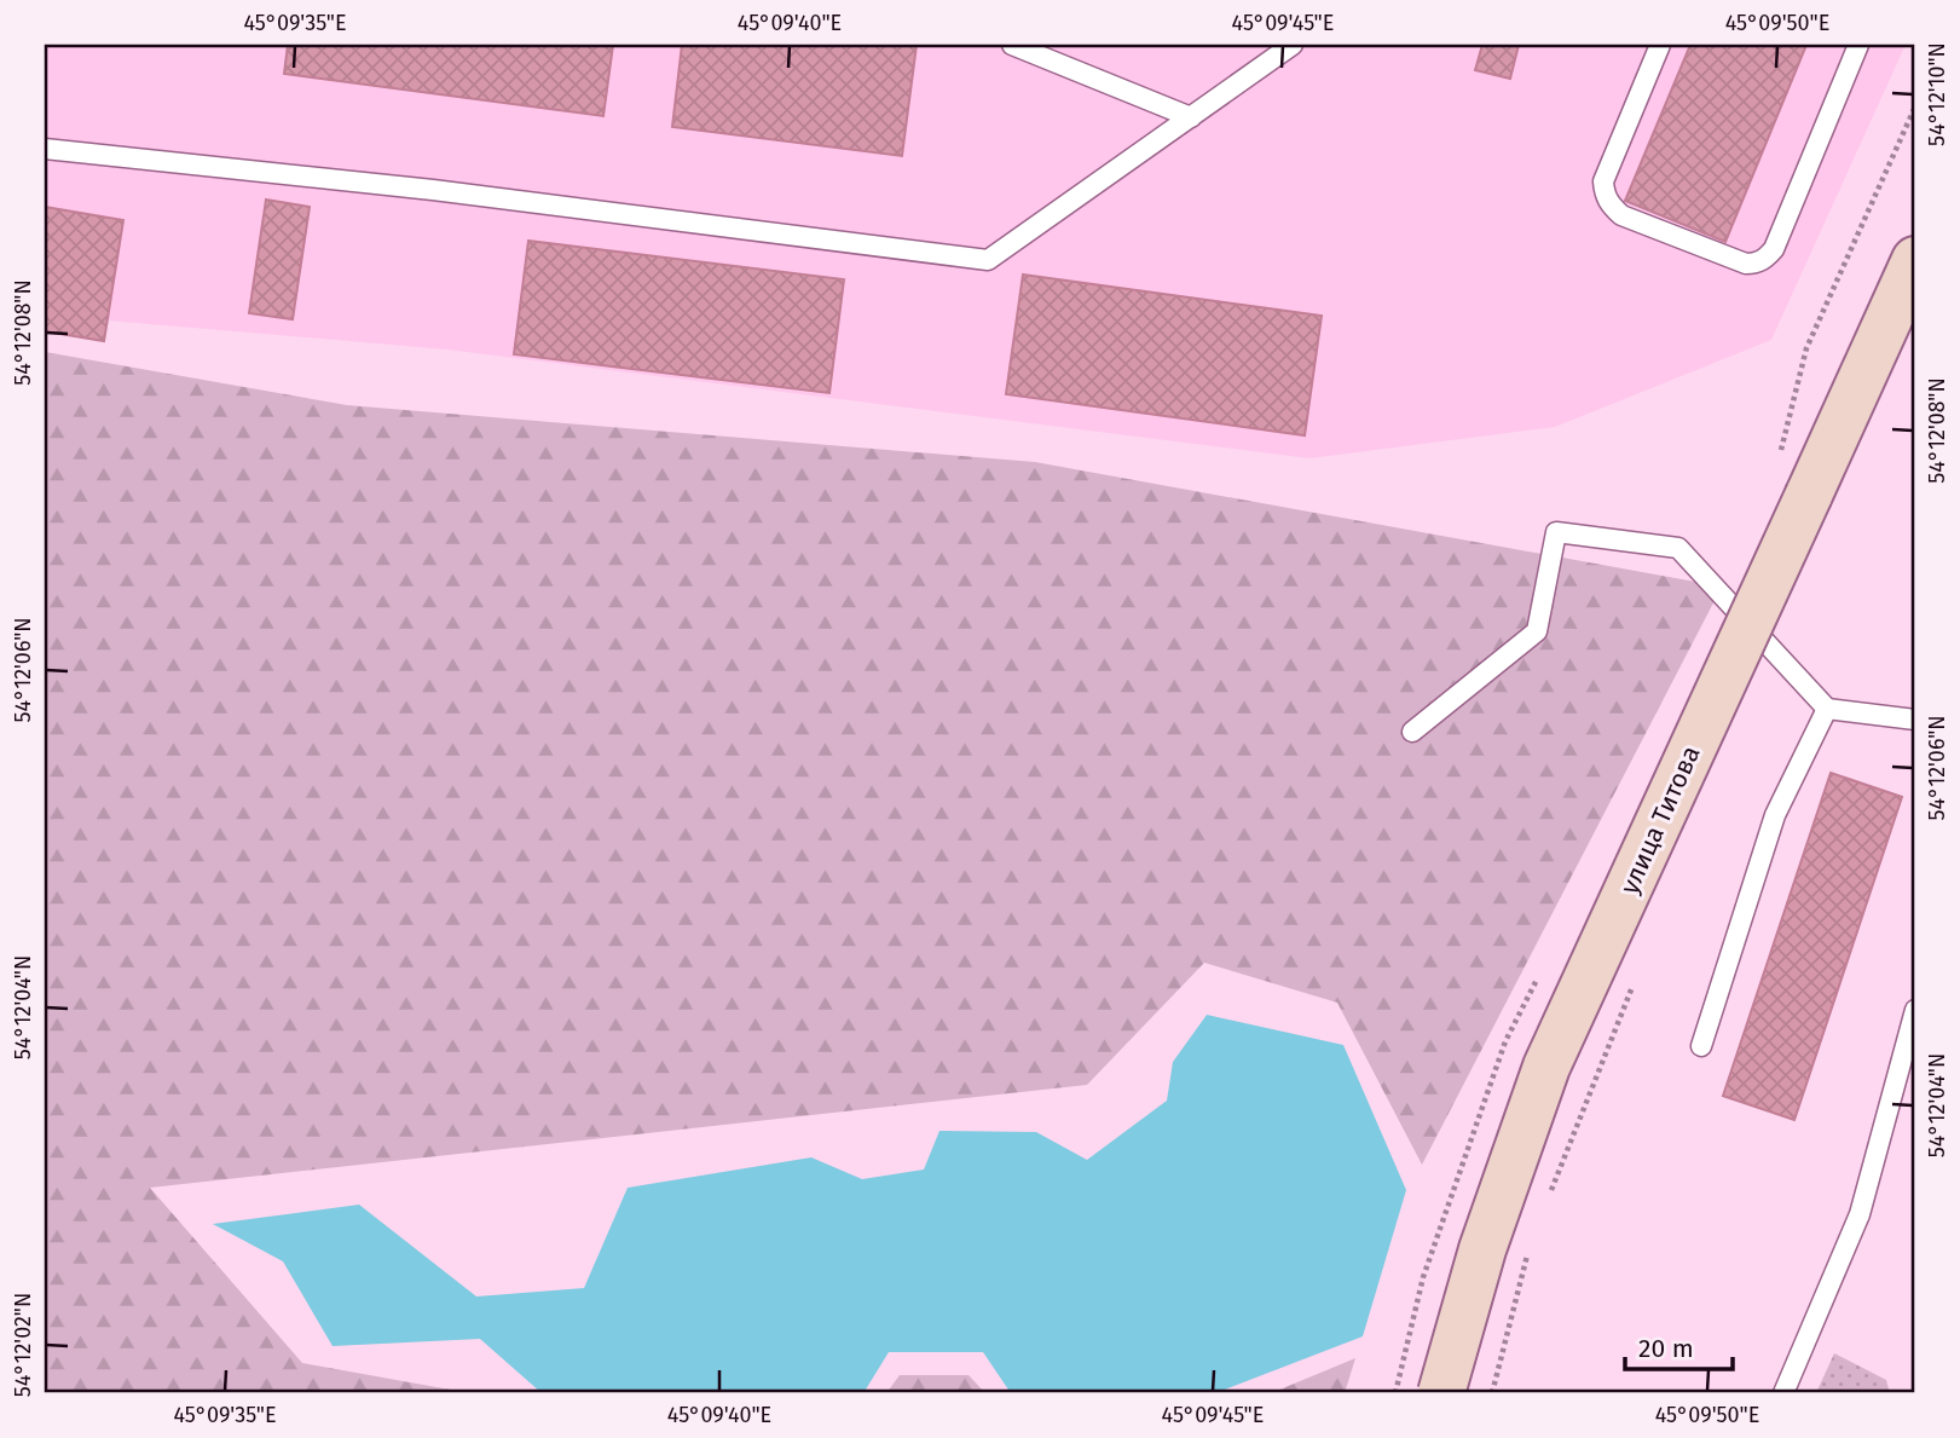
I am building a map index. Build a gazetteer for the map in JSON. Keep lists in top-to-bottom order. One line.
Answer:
{"streets":{"main road":["улица Титова"]},"scale_bar":"20 m","coordinates":["45°09'35\"E","45°09'40\"E","45°09'45\"E","45°09'50\"E","54°12'10\"N","54°12'08\"N","54°12'06\"N","54°12'04\"N","54°12'02\"N"]}
